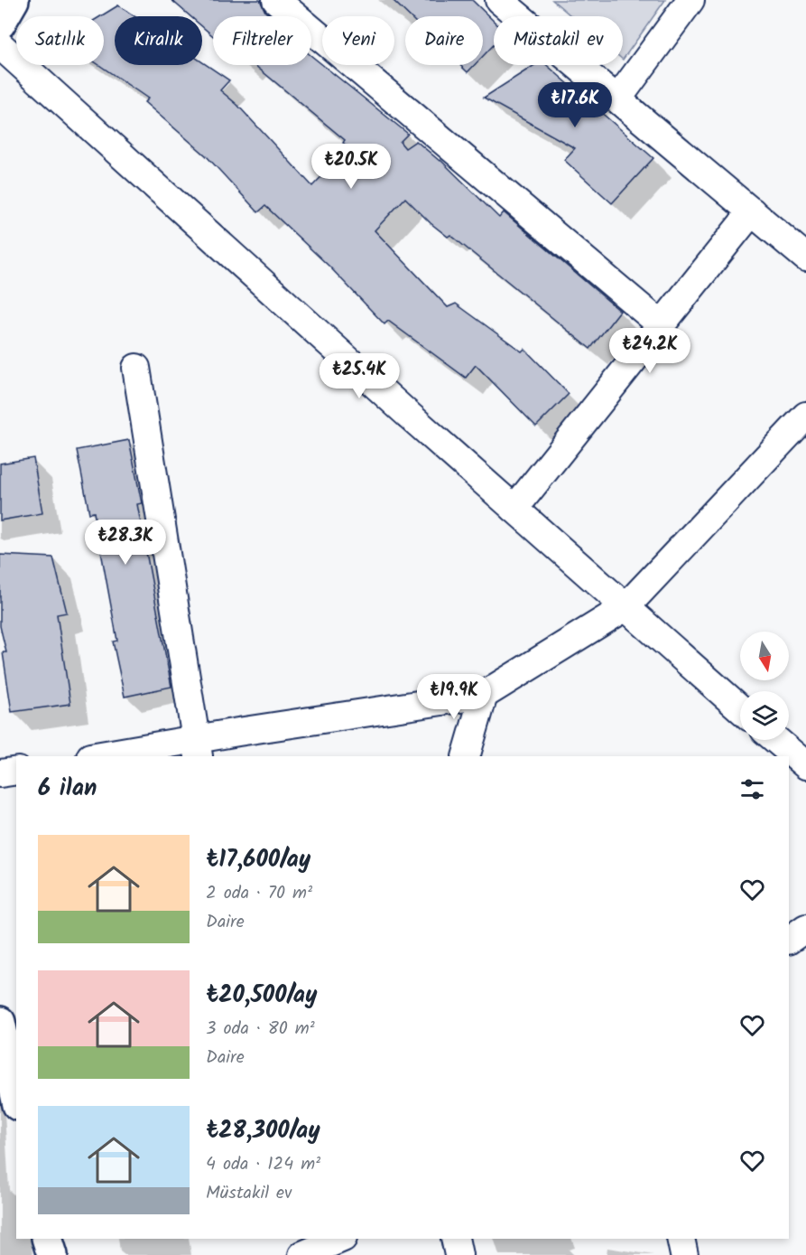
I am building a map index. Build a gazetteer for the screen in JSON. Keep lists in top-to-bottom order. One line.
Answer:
{"north":"bottom","page":{"chip":["Satılık","Kiralık","Filtreler","Yeni","Daire","Müstakil ev"],"price":["₺17.6K","₺20.5K","₺24.2K","₺25.4K","₺28.3K","₺19.9K"],"heading":"6 ilan","list":[{"name":"₺17,600/ay","note":"2 oda · 70 m² · Daire"},{"name":"₺20,500/ay","note":"3 oda · 80 m² · Daire"},{"name":"₺28,300/ay","note":"4 oda · 124 m² · Müstakil ev"}]}}
